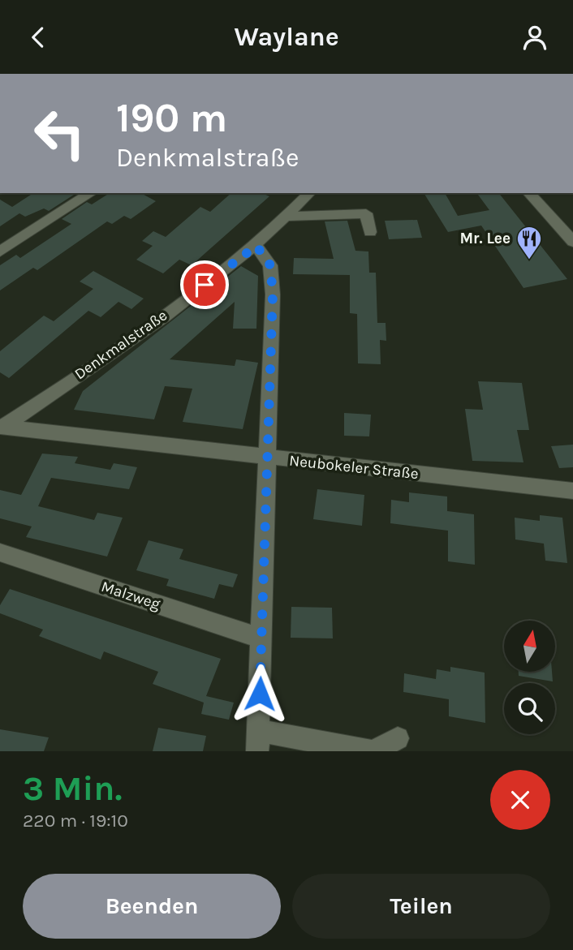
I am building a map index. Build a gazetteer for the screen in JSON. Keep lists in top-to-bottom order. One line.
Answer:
{"streets":{"street":["Denkmalstraße","Neubokeler Straße","Malzweg"]},"crossings":[["Denkmalstraße","Neubokeler Straße"]],"places":{"restaurant":["Mr. Lee"]},"north":"top","page":{"header":"Waylane","turn":["190 m","Denkmalstraße"],"heading":["3 Min.","220 m · 19:10"],"buttons":["Beenden","Teilen"]}}
